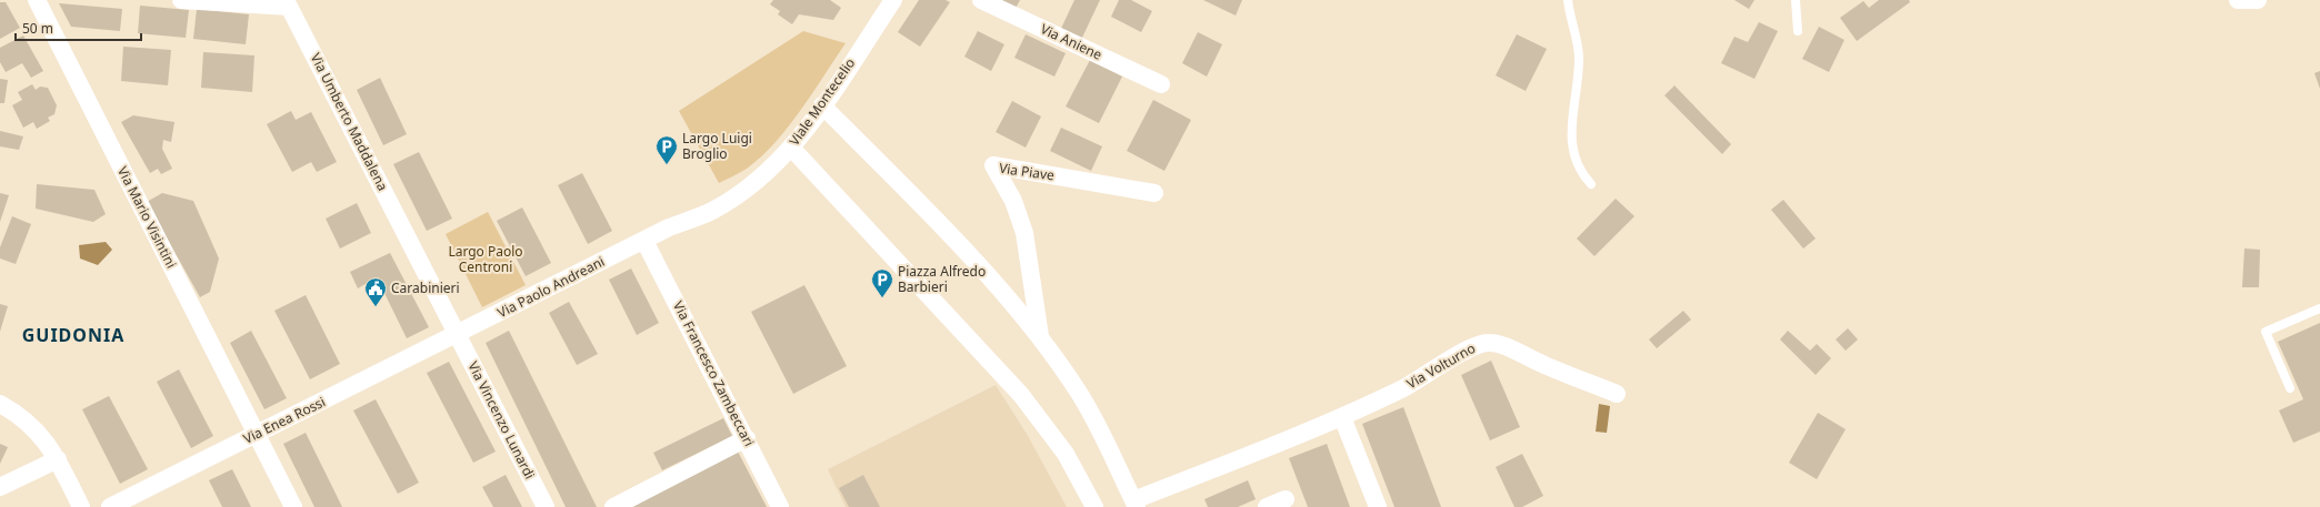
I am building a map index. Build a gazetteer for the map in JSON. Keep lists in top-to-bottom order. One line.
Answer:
{"streets":{"street":["Via Aniene","Viale Montecelio","Via Umberto Maddalena","Via Piave","Via Mario Visintini","Via Paolo Andreani","Via Volturno","Via Francesco Zambeccari","Via Enea Rossi","Via Vincenzo Lunardi"]},"crossings":[["Viale Montecelio","Via Paolo Andreani"],["Viale Montecelio","Via Francesco Zambeccari"],["Via Umberto Maddalena","Via Paolo Andreani"],["Via Umberto Maddalena","Via Enea Rossi"],["Via Umberto Maddalena","Via Vincenzo Lunardi"],["Via Mario Visintini","Via Enea Rossi"],["Via Paolo Andreani","Via Francesco Zambeccari"],["Via Paolo Andreani","Via Enea Rossi"],["Via Paolo Andreani","Via Vincenzo Lunardi"],["Via Enea Rossi","Via Vincenzo Lunardi"]],"districts":["GUIDONIA"],"parks":["Largo Paolo Centroni"],"places":{"parking":["Largo Luigi Broglio","Piazza Alfredo Barbieri"],"public building":["Carabinieri"]},"scale_bar":"50 m"}
